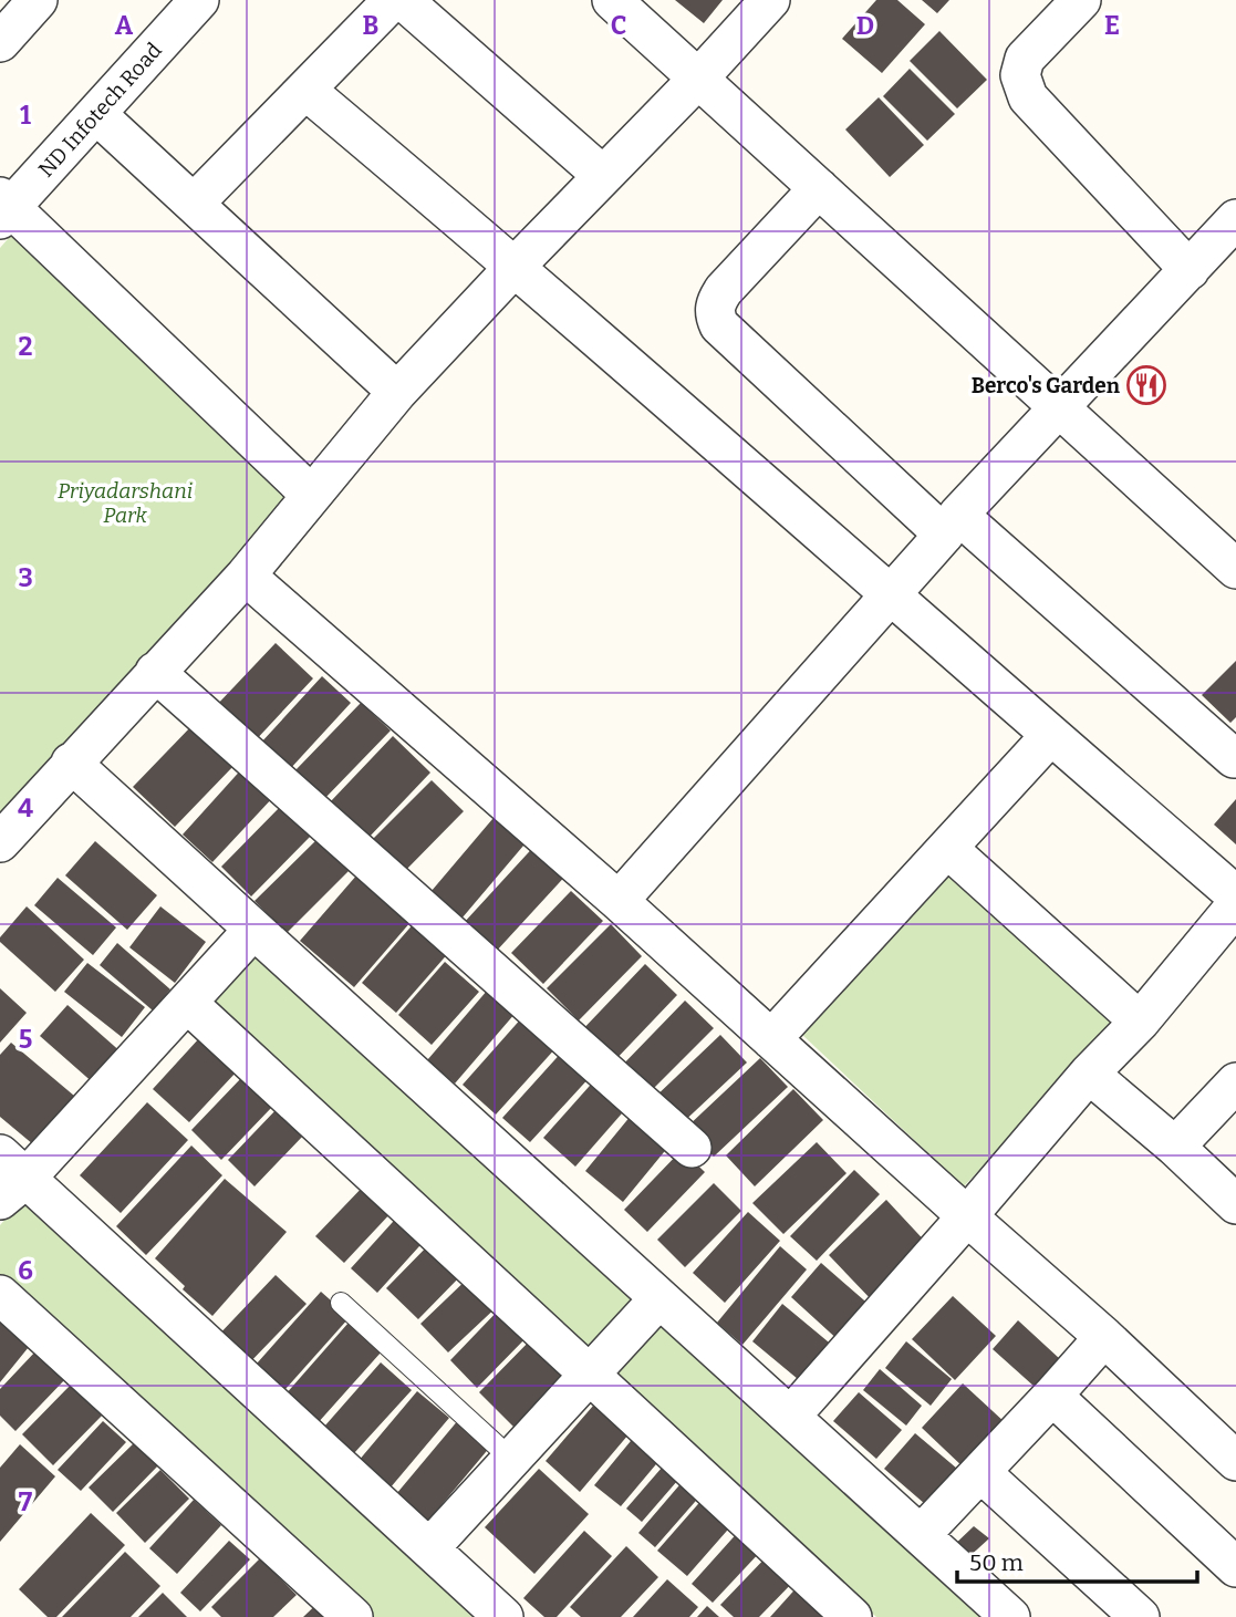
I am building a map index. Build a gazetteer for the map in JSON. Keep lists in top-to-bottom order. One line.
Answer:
{"streets":{"street":["ND Infotech Road"]},"parks":["Priyadarshani Park"],"places":{"restaurant":["Berco's Garden"]},"scale_bar":"50 m","grid":{"columns":["A","B","C","D","E"],"rows":["1","2","3","4","5","6","7"]}}
